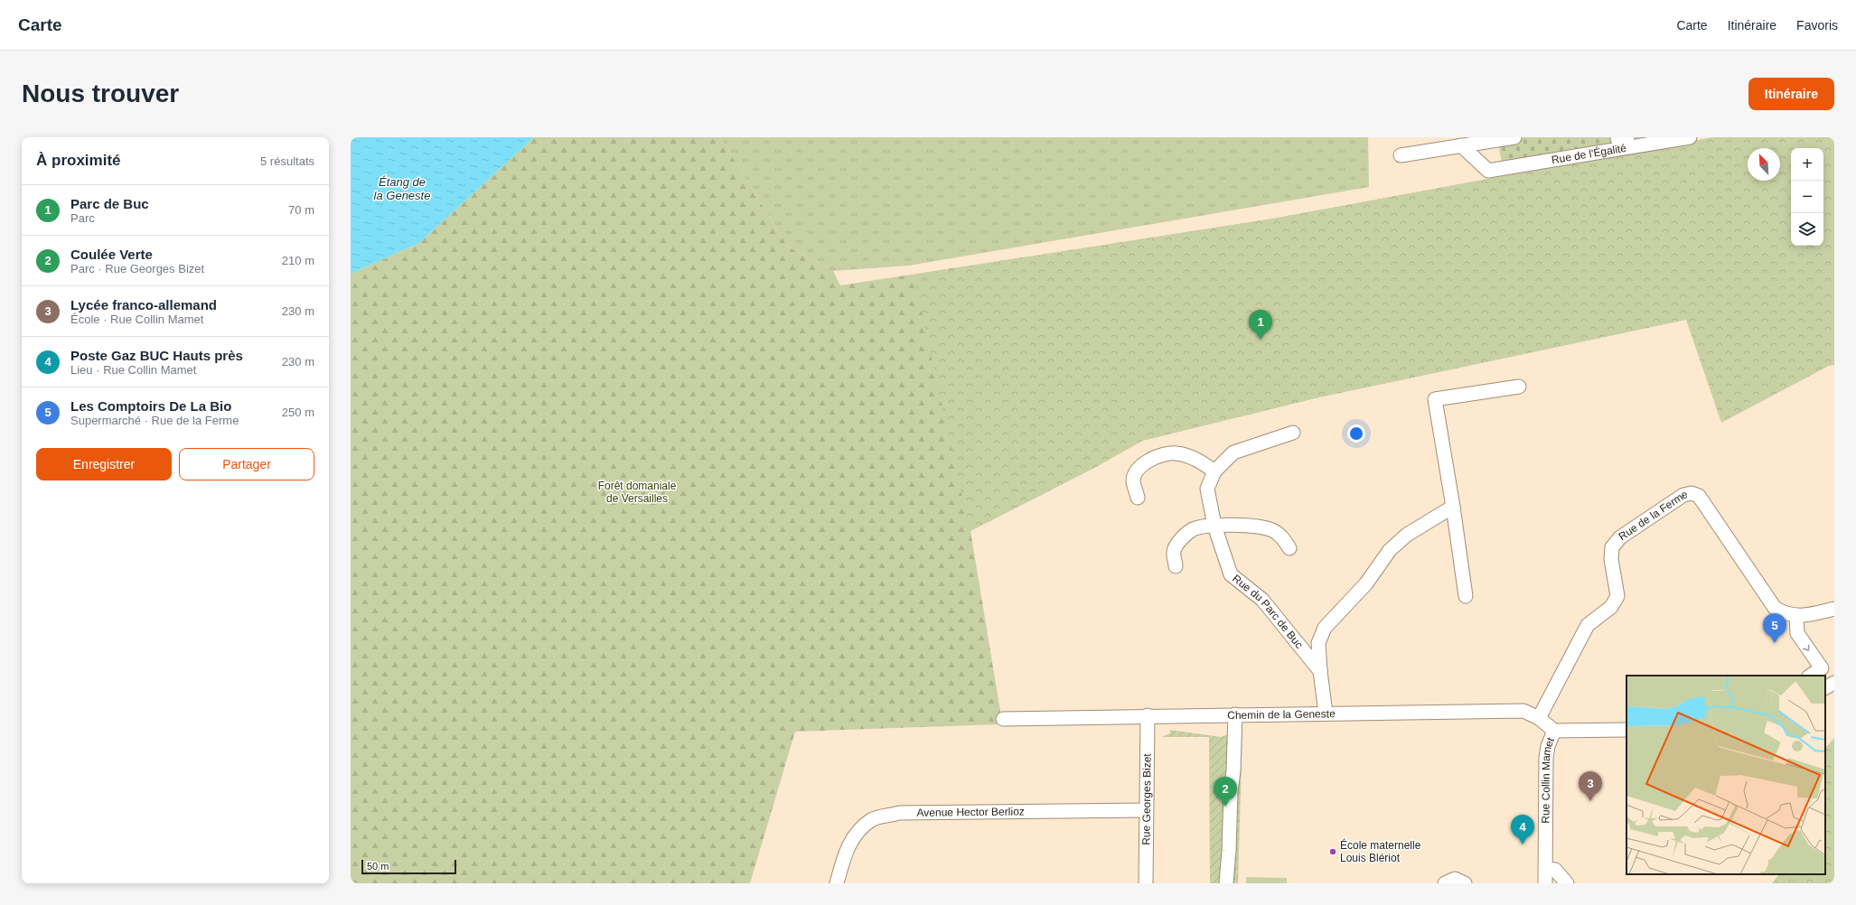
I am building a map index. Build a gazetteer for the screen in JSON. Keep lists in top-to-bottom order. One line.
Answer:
{"streets":{"street":["Rue de l'Égalité","Rue de la Ferme","Rue du Parc de Buc","Chemin de la Geneste","Rue Collin Mamet","Rue Georges Bizet","Avenue Hector Berlioz"]},"crossings":[["Rue de la Ferme","Chemin de la Geneste"],["Chemin de la Geneste","Rue Collin Mamet"],["Chemin de la Geneste","Rue Georges Bizet"],["Rue Georges Bizet","Avenue Hector Berlioz"]],"water":["Étang de la Geneste"],"parks":["Forêt domaniale de Versailles"],"places":["École maternelle Louis Blériot"],"scale_bar":"50 m","north":"top left","page":{"header":"Carte","nav":["Carte","Itinéraire","Favoris"],"buttons":["Itinéraire",["Enregistrer","Partager"]],"title":"Nous trouver","heading":["À proximité","5 résultats"],"map_buttons":["+","−"],"list":[{"mark":"1","name":"Parc de Buc","note":"Parc","value":"70 m"},{"mark":"2","name":"Coulée Verte","note":"Parc · Rue Georges Bizet","value":"210 m"},{"mark":"3","name":"Lycée franco-allemand","note":"École · Rue Collin Mamet","value":"230 m"},{"mark":"4","name":"Poste Gaz BUC Hauts près","note":"Lieu · Rue Collin Mamet","value":"230 m"},{"mark":"5","name":"Les Comptoirs De La Bio","note":"Supermarché · Rue de la Ferme","value":"250 m"}],"pins":["1","5","3","2","4"],"scale":"50 m"}}
